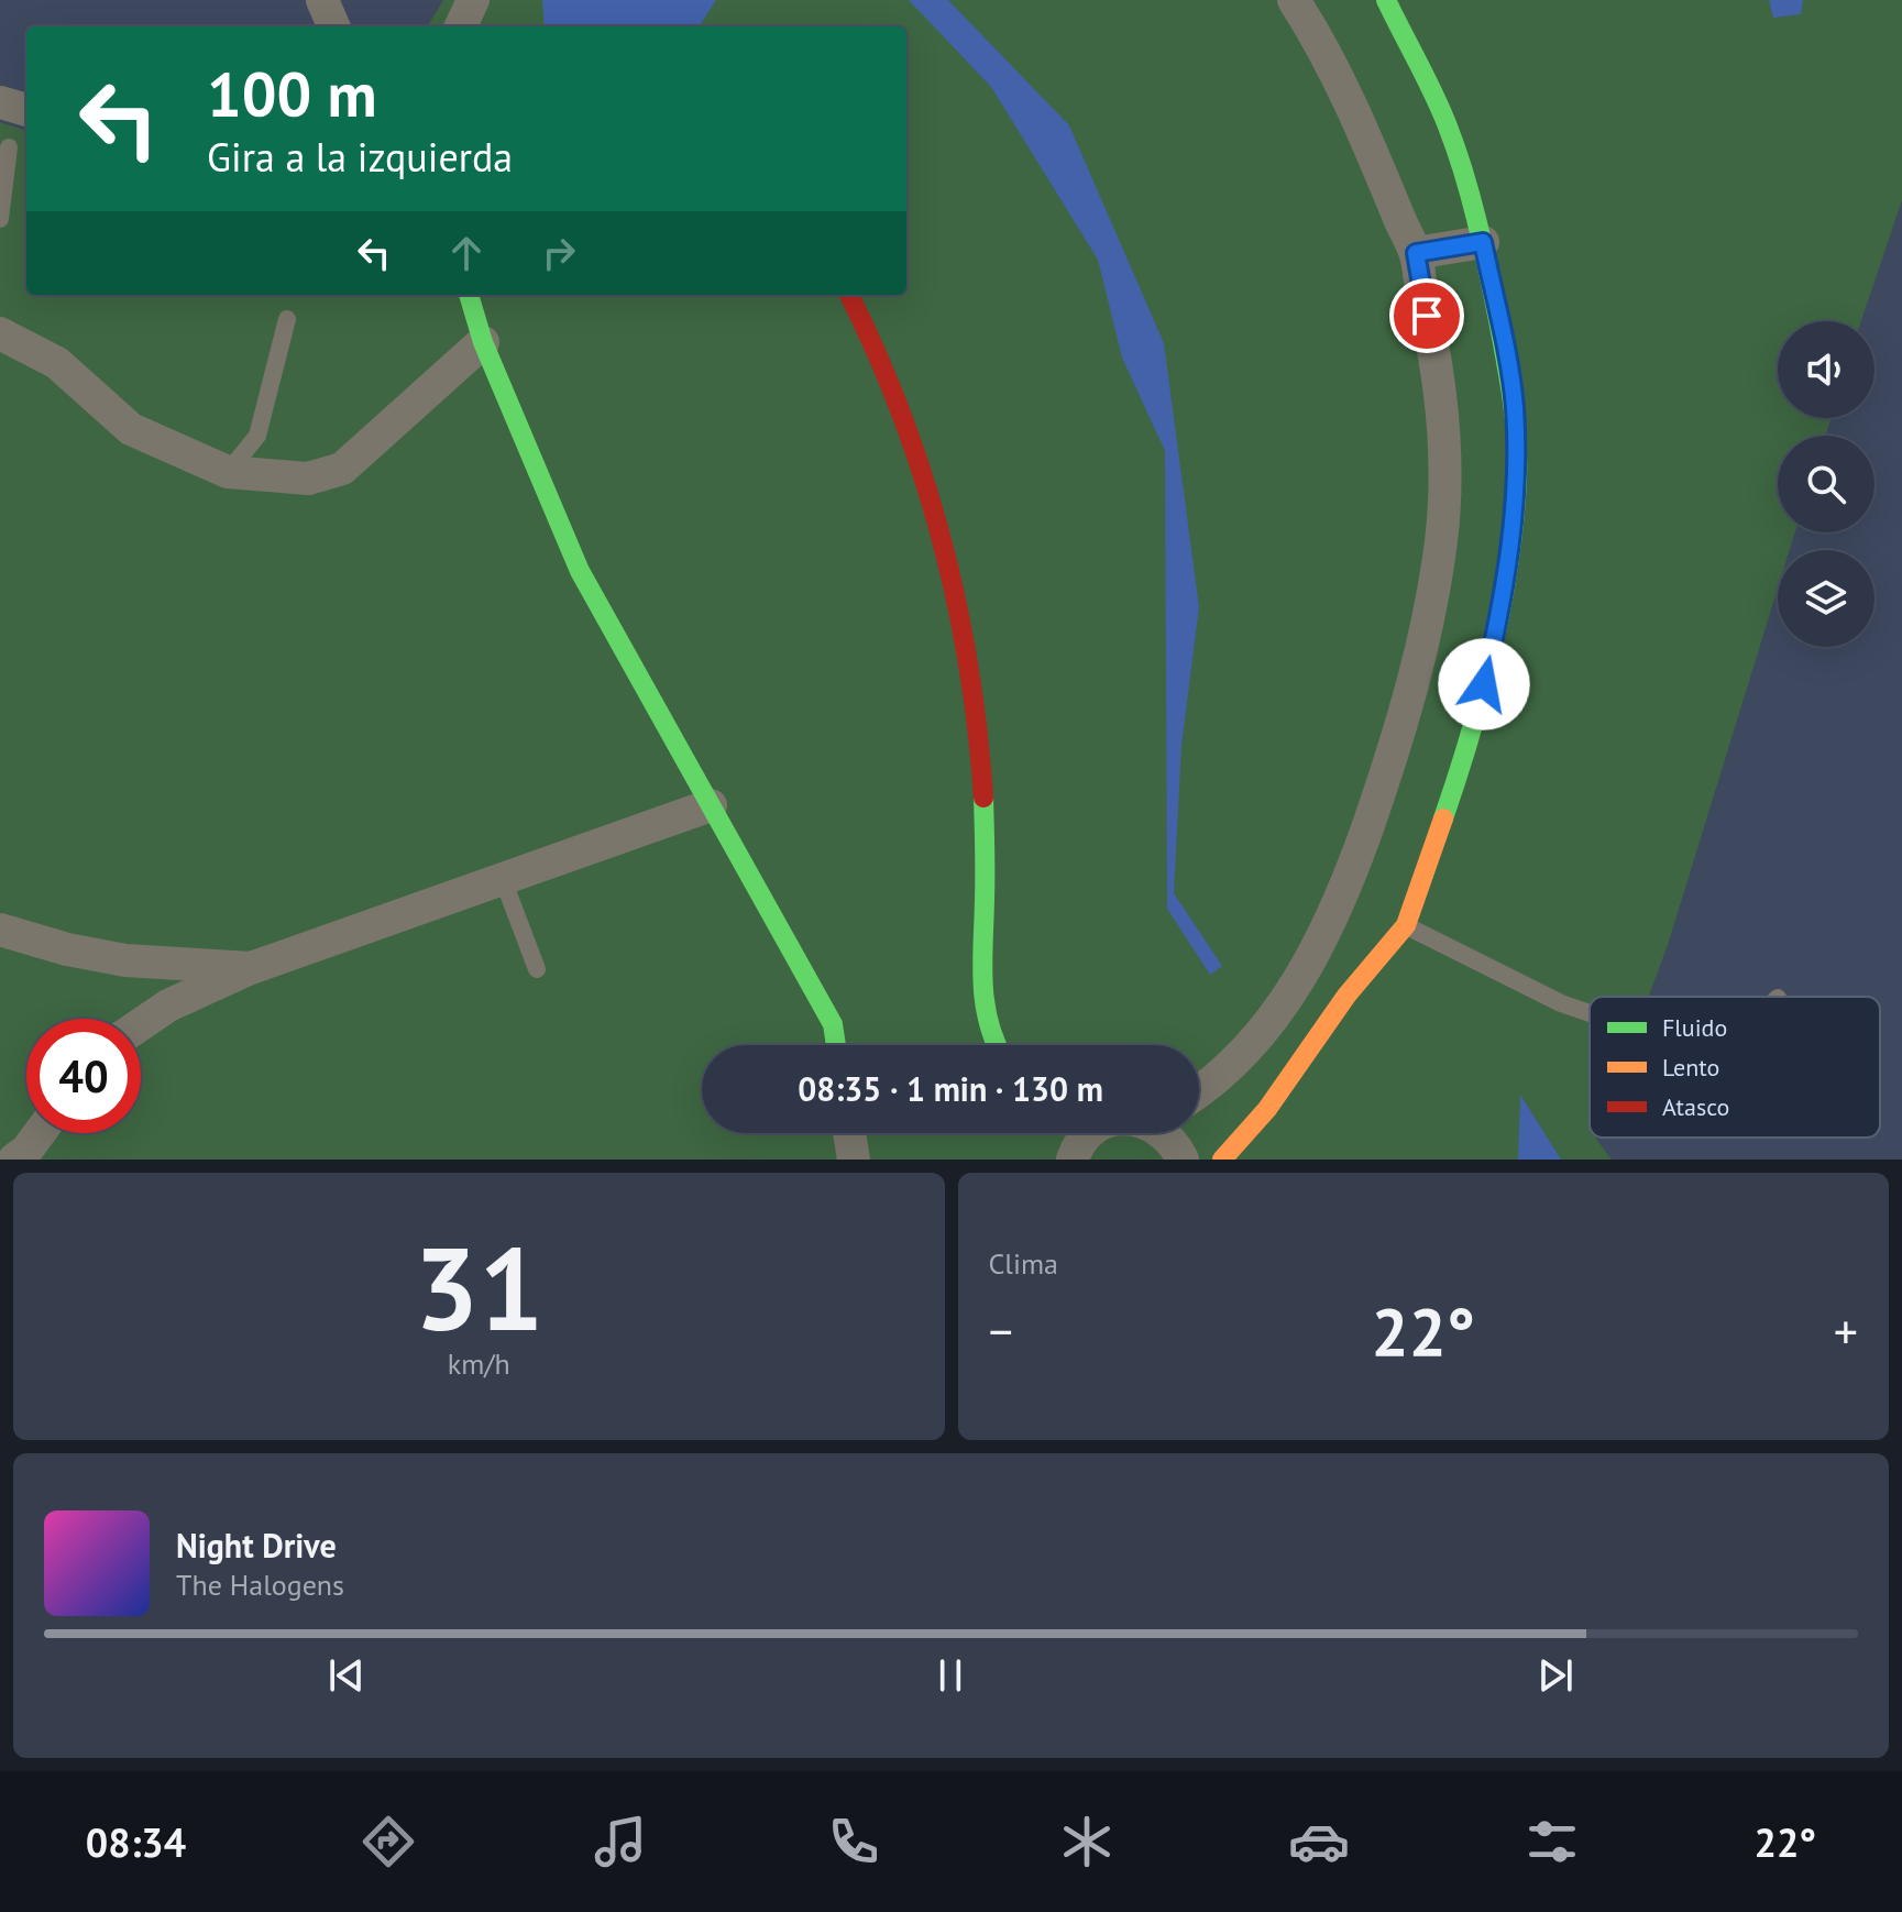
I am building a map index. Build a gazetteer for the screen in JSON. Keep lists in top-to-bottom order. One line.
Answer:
{"legend":["Fluido","Lento","Atasco"],"page":{"turn":["100 m","Gira a la izquierda"],"limit":"40","trip":"08:35 · 1 min · 130 m","tile":[["31","km/h"],"Clima"],"heat":["−","22°","+"],"song":["Night Drive","The Halogens"],"tabs":["08:34","22°"]}}
